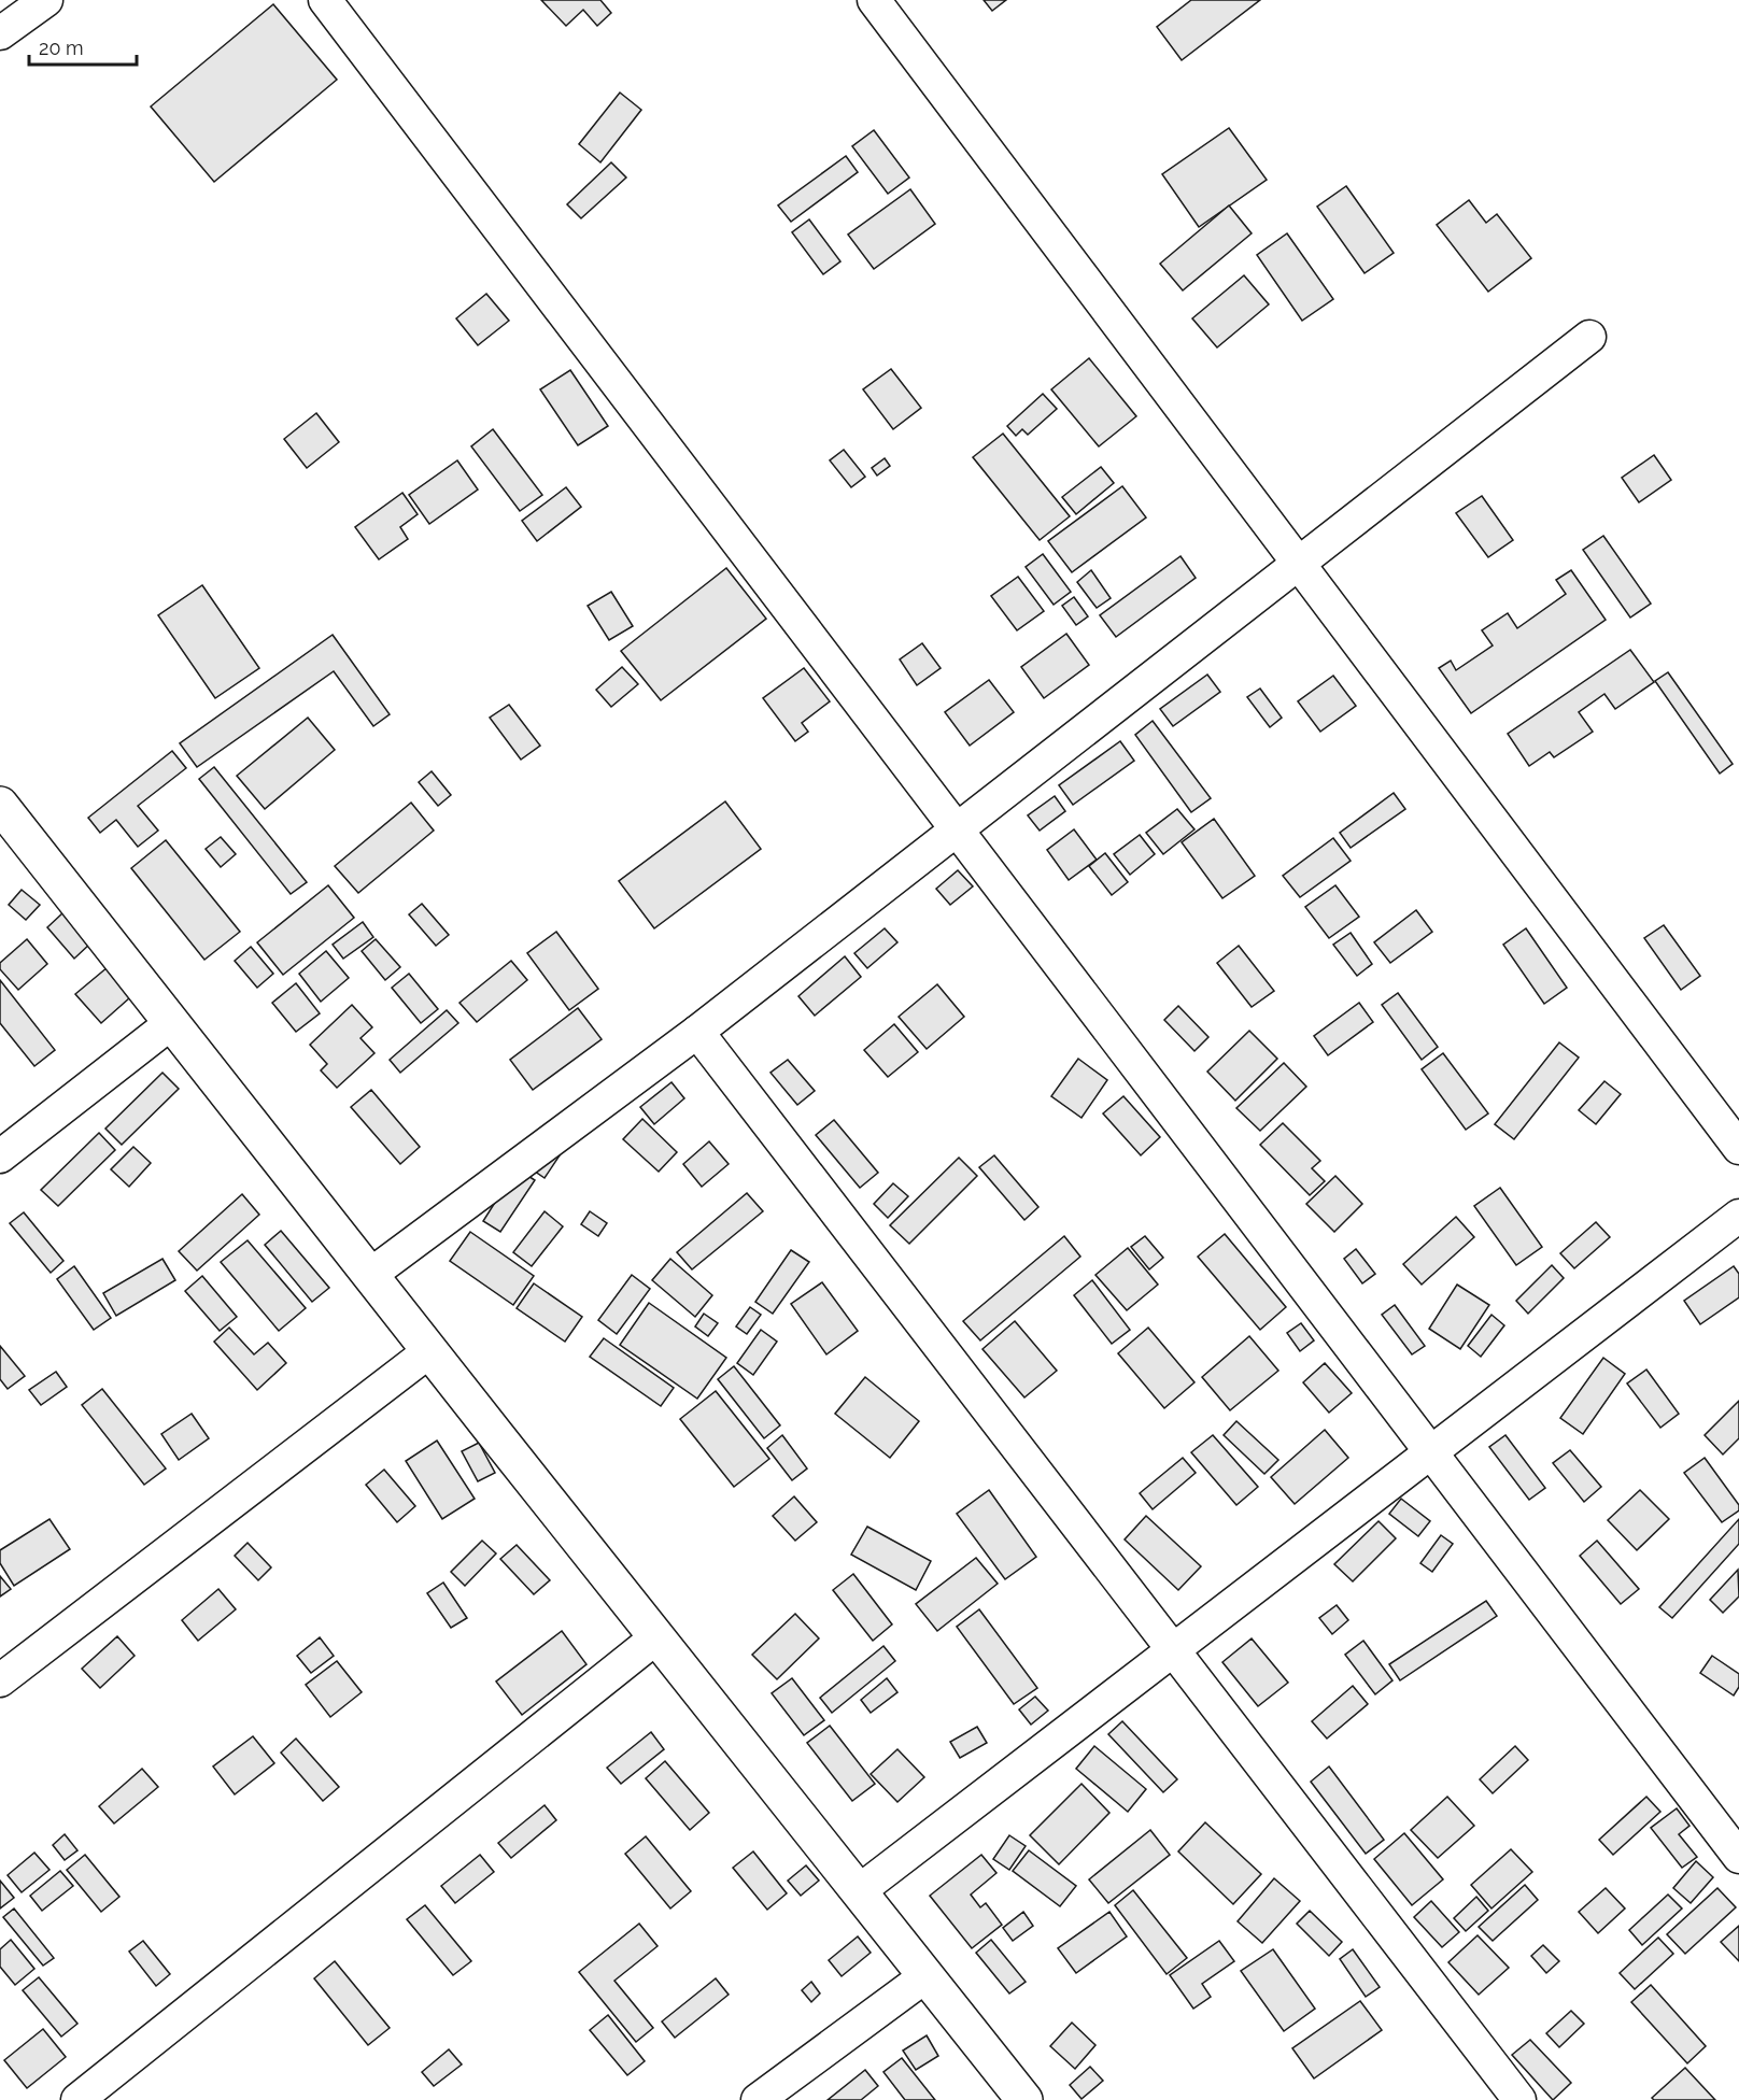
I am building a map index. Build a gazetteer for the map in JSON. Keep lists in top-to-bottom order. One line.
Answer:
{"scale_bar":"20 m"}
